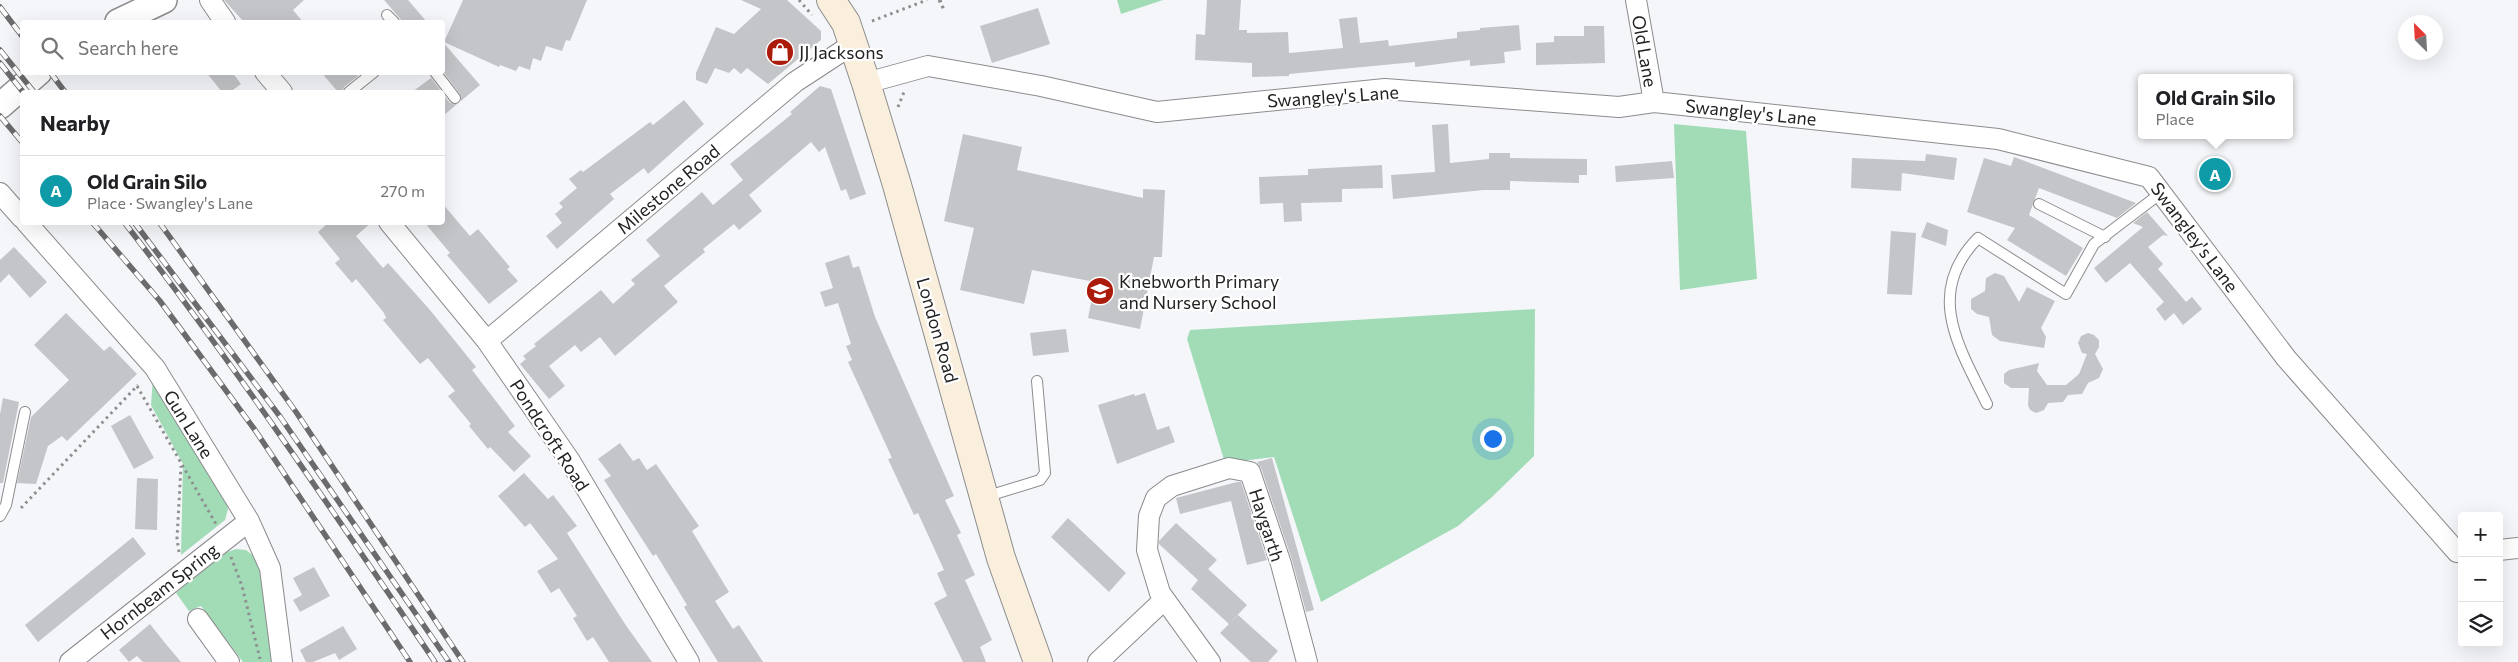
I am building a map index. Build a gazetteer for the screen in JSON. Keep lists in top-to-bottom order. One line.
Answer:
{"streets":{"main road":["London Road"],"street":["Old Lane","Swangley's Lane","Milestone Road","Gun Lane","Pondcroft Road","Haygarth","Hornbeam Spring"]},"crossings":[["Old Lane","Swangley's Lane"],["Swangley's Lane","London Road"],["Milestone Road","London Road"],["Milestone Road","Pondcroft Road"],["Gun Lane","Hornbeam Spring"]],"places":{"shop":["JJ Jacksons"],"school or university":["Knebworth Primary and Nursery School"]},"north":"top left","page":{"search":"Search here","popup":["Old Grain Silo","Place"],"heading":"Nearby","list":[{"mark":"A","name":"Old Grain Silo","note":"Place · Swangley's Lane","value":"270 m"}],"pins":"A","map_buttons":["+","−"]}}
